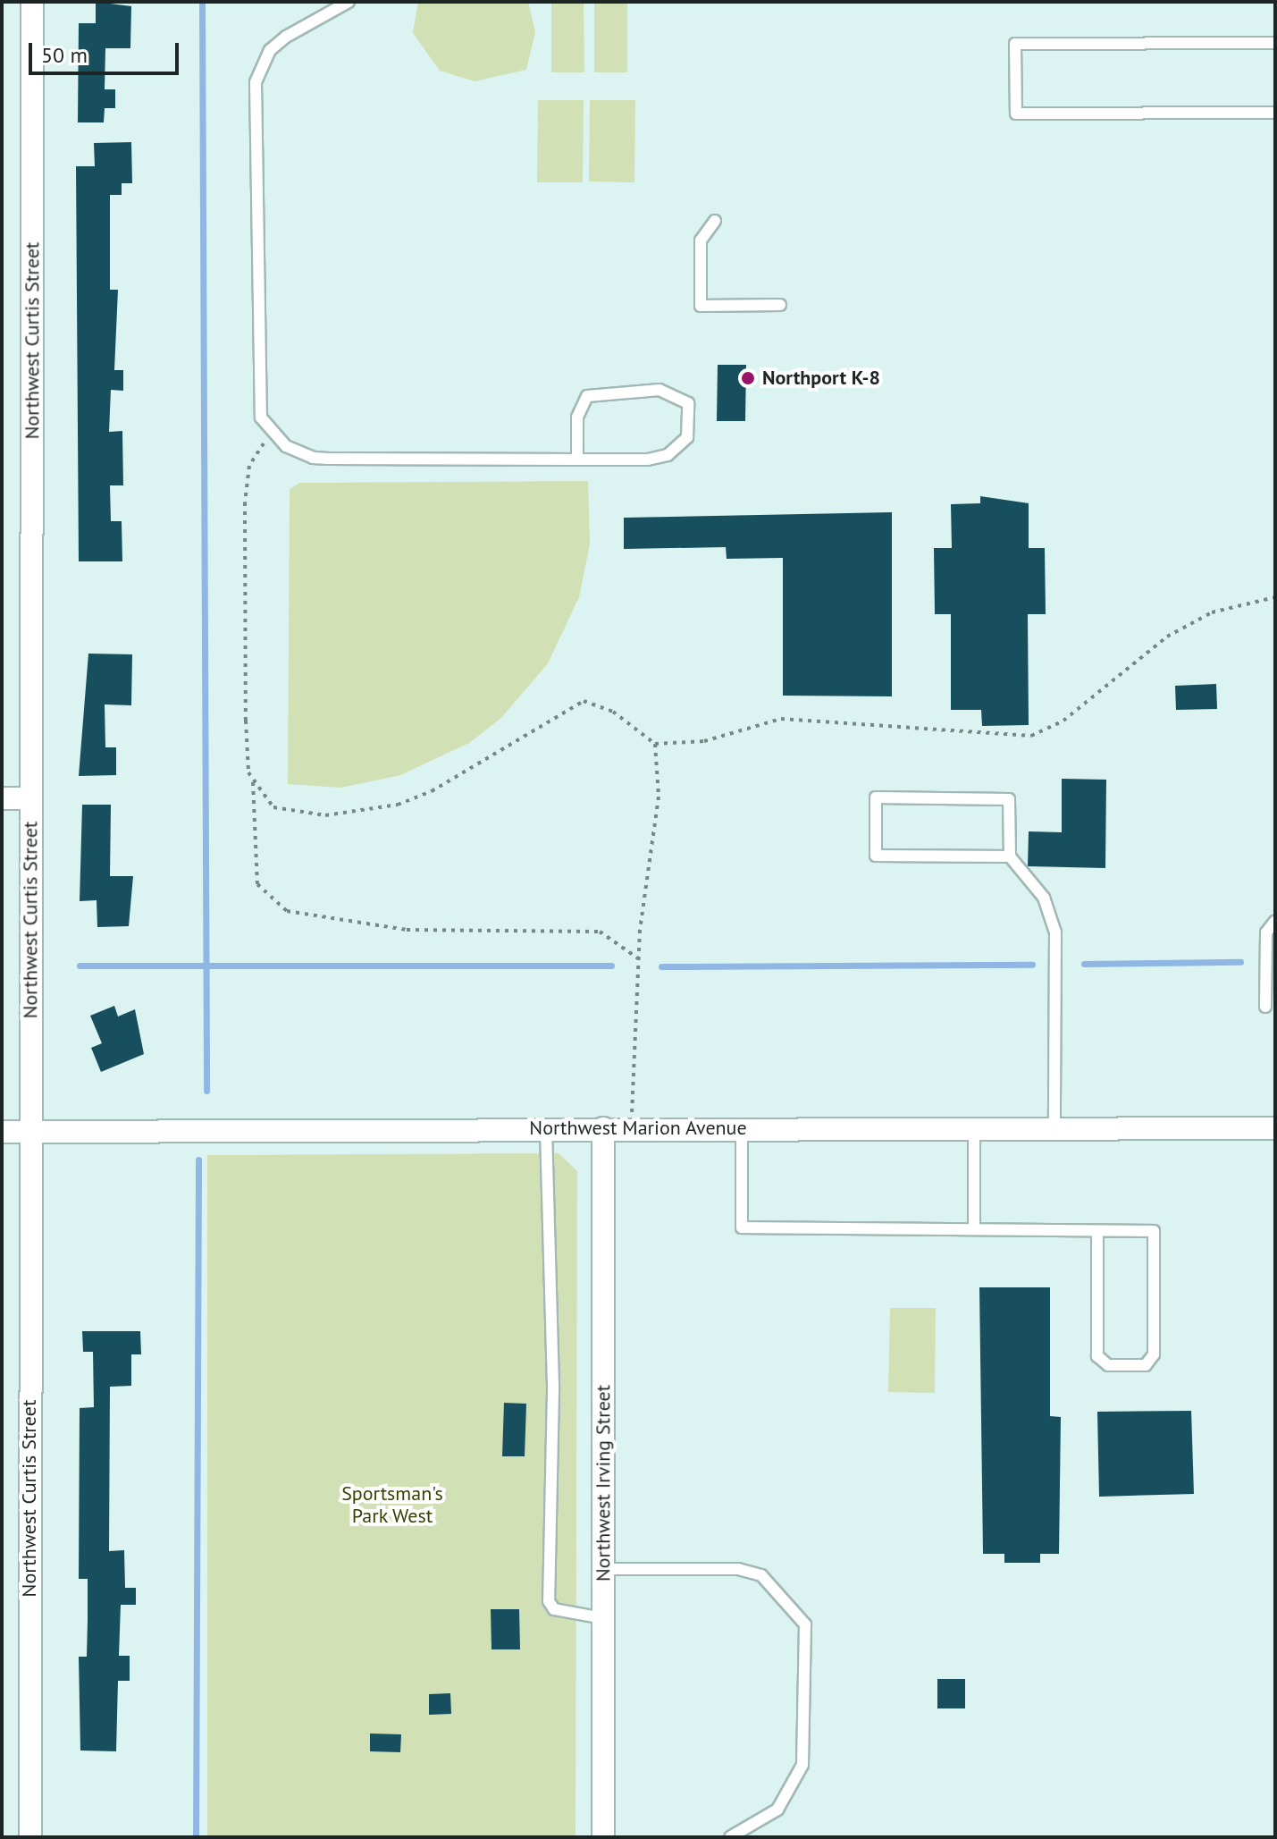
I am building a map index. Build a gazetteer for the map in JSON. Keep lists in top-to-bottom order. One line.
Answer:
{"streets":{"street":["Northwest Curtis Street","Northwest Marion Avenue","Northwest Irving Street"]},"crossings":[["Northwest Curtis Street","Northwest Marion Avenue"],["Northwest Marion Avenue","Northwest Irving Street"]],"parks":["Sportsman's Park West"],"places":["Northport K-8"],"scale_bar":"50 m"}
